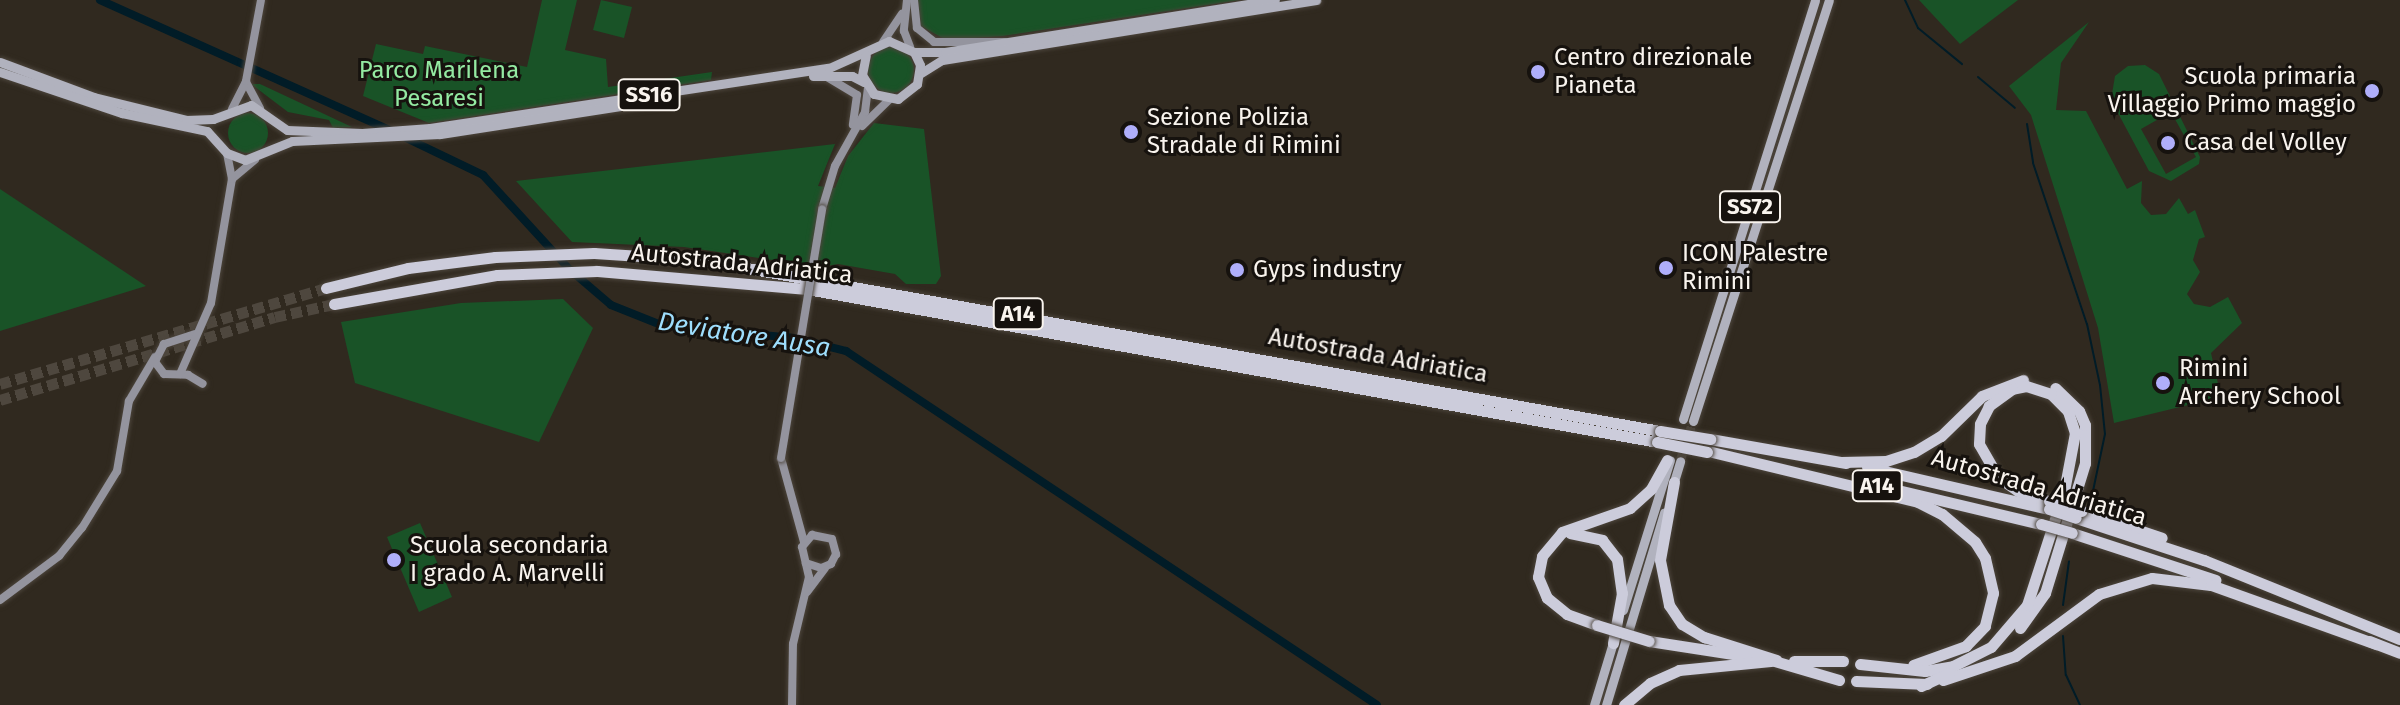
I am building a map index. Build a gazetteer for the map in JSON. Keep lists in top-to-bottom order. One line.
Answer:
{"streets":{"highway":["Autostrada Adriatica","A14"],"main road":["SS16","SS72"]},"water":["Deviatore Ausa"],"parks":["Parco Marilena Pesaresi"],"places":["Centro direzionale Pianeta","Scuola primaria Villaggio Primo maggio","Sezione Polizia Stradale di Rimini","Casa del Volley","ICON Palestre Rimini","Gyps industry","Rimini Archery School","Scuola secondaria I grado A. Marvelli"]}
